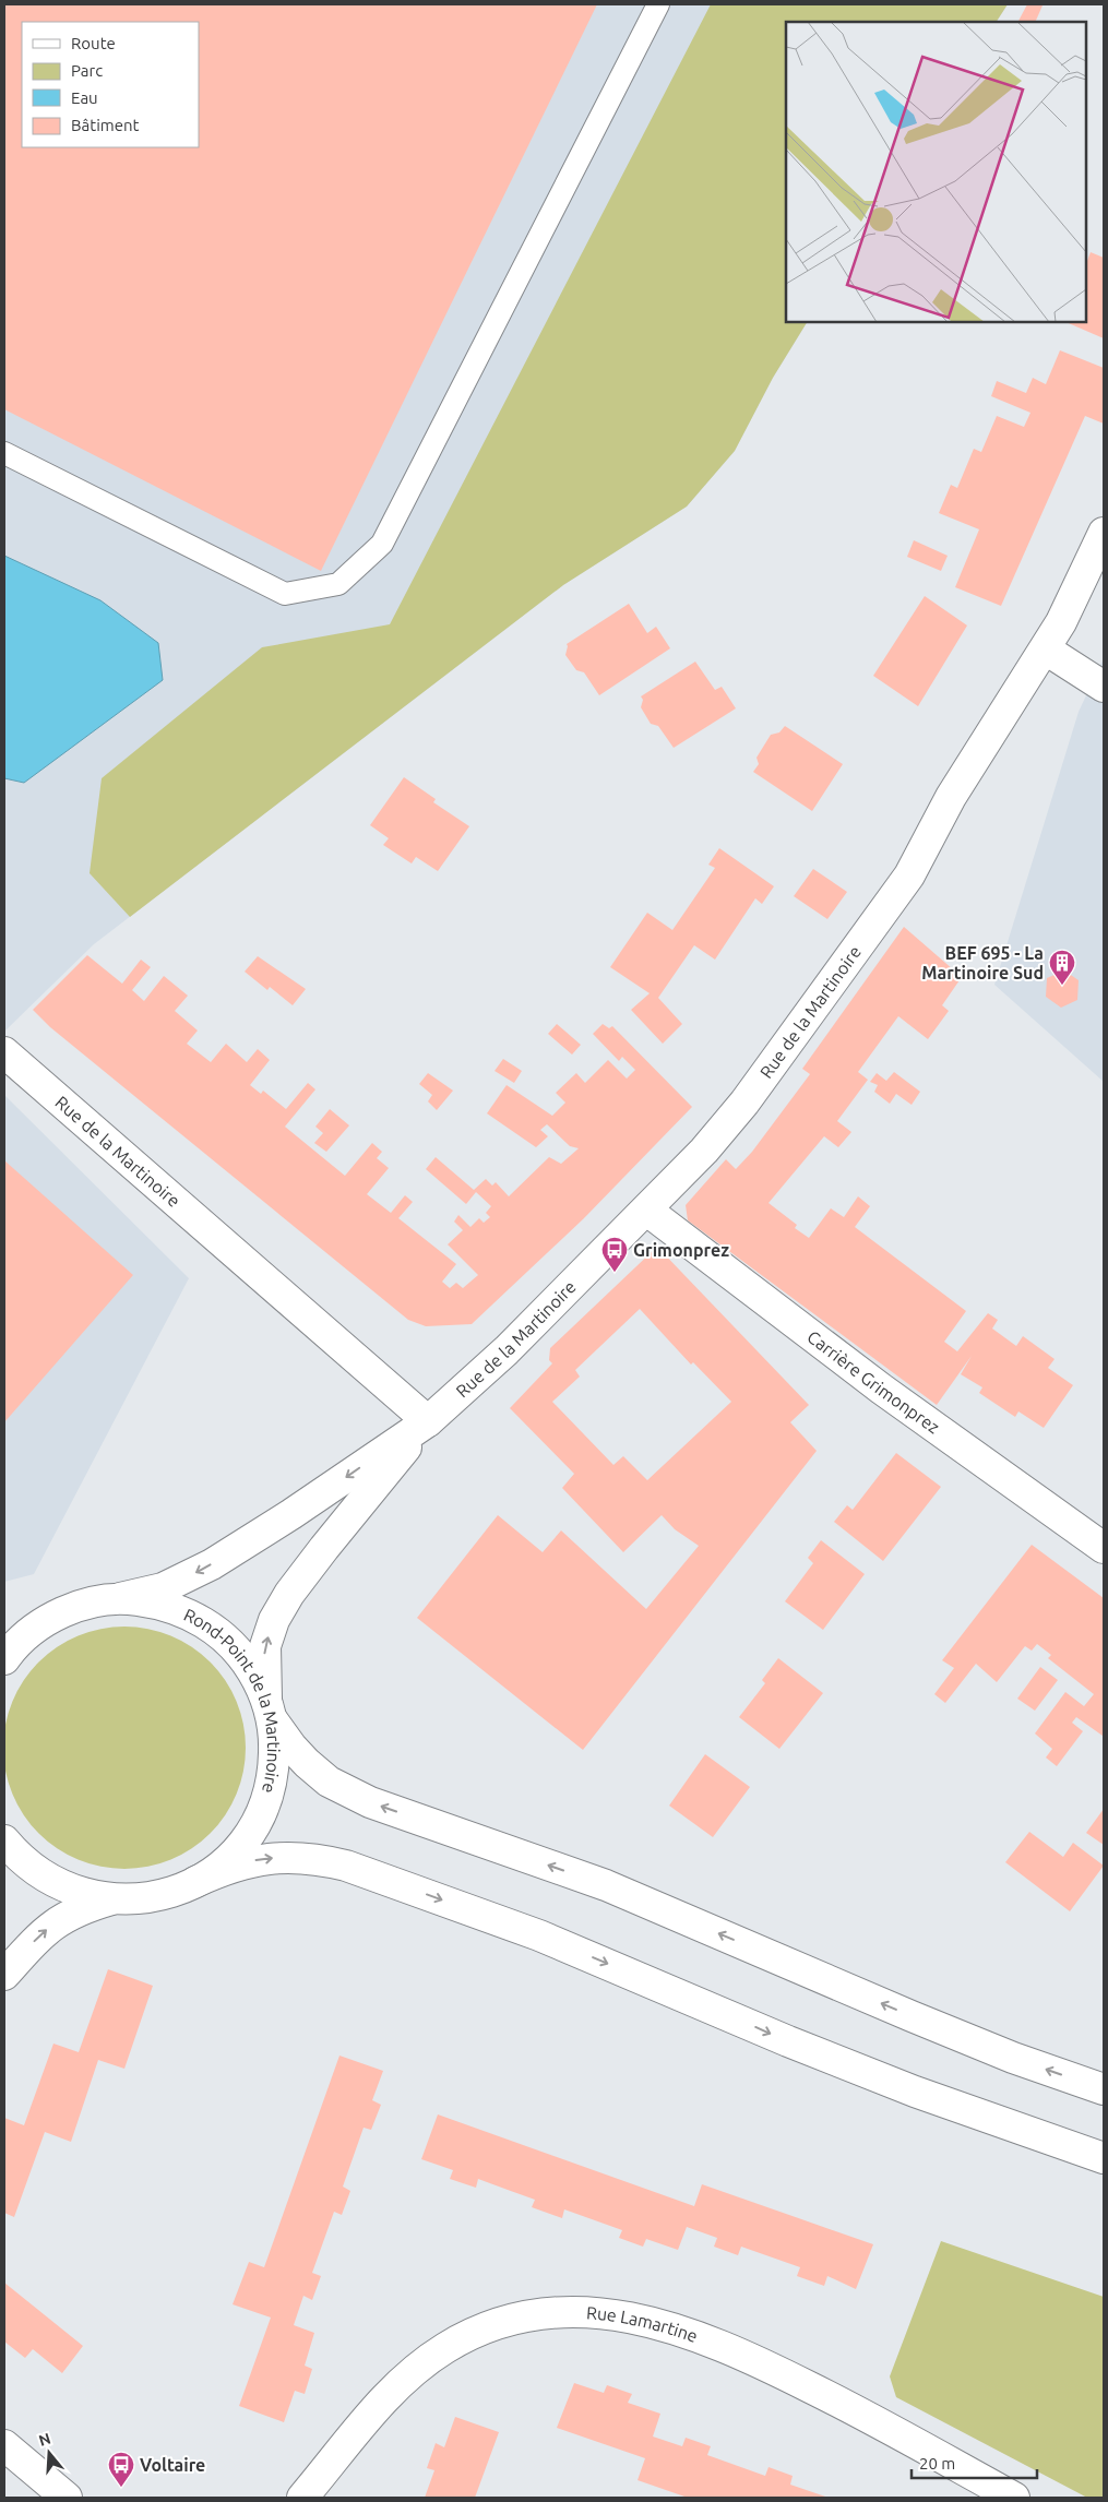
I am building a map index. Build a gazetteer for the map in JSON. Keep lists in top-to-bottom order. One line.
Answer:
{"streets":{"street":["Rue de la Martinoire","Carrière Grimonprez","Rond-Point de la Martinoire","Rue Lamartine"]},"crossings":[["Rue de la Martinoire","Carrière Grimonprez"],["Rue de la Martinoire","Rond-Point de la Martinoire"]],"places":{"building":["BEF 695 - La Martinoire Sud"],"bus stop":["Grimonprez","Voltaire"]},"legend":["Route","Parc","Eau","Bâtiment"],"scale_bar":"20 m","north":"top"}
